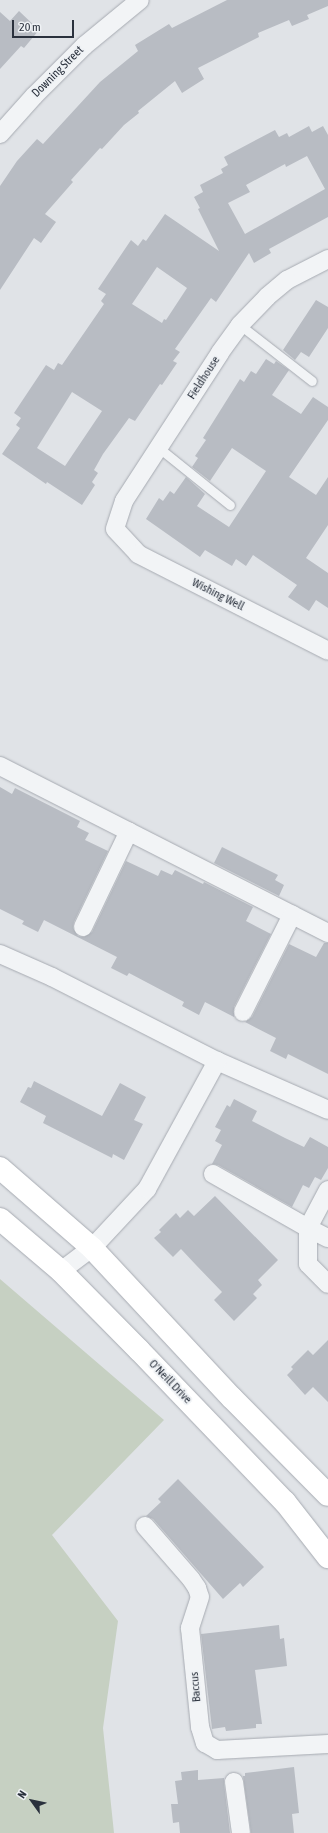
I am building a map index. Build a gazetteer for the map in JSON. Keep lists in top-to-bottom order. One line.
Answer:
{"streets":{"main road":["O'Neill Drive"],"street":["Downing Street","Fieldhouse","Wishing Well","Baccus"]},"crossings":[["Fieldhouse","Wishing Well"]],"scale_bar":"20 m","north":"top left"}
